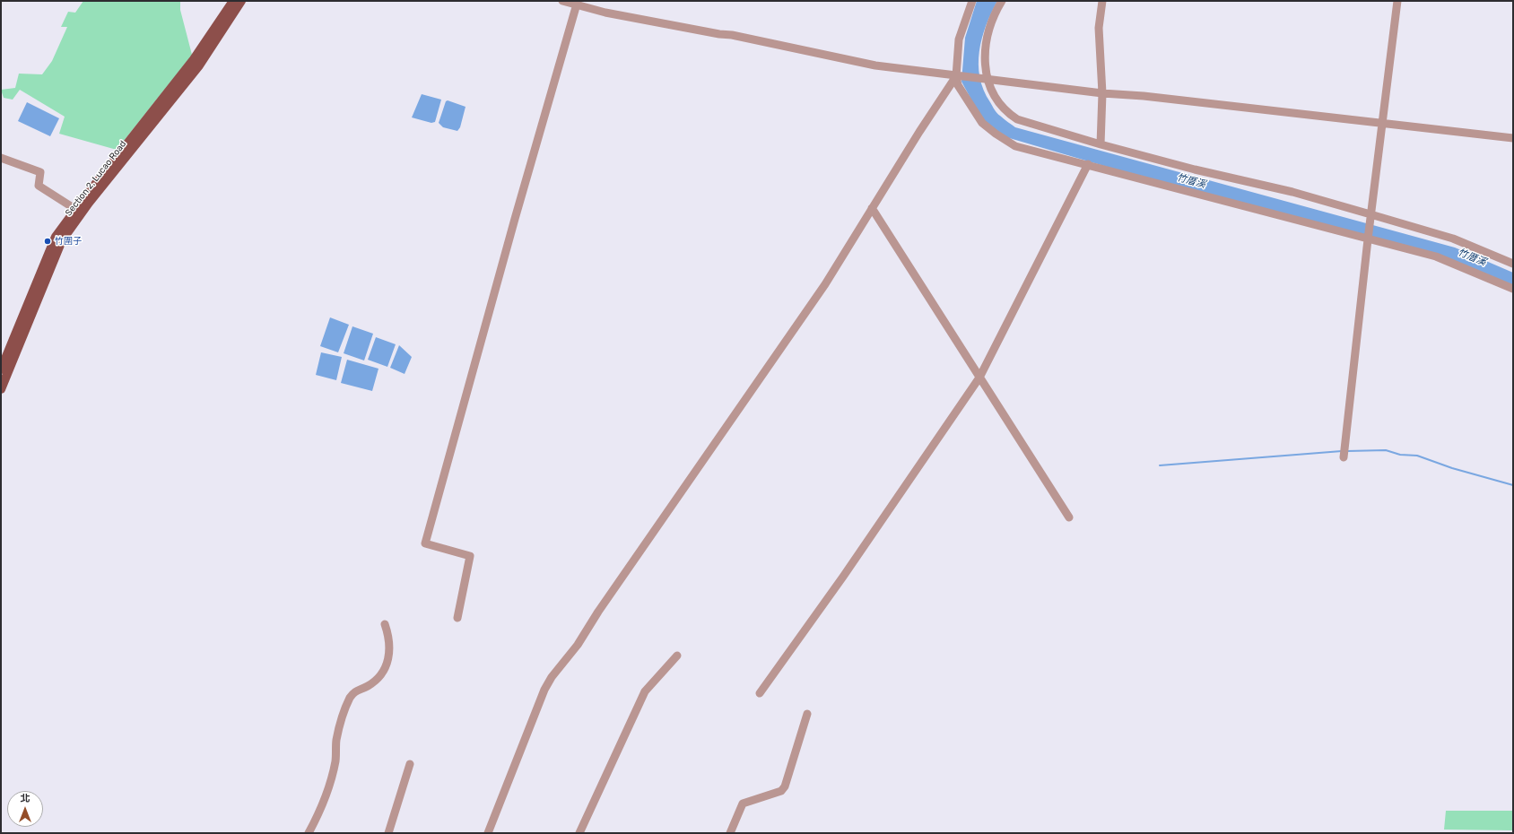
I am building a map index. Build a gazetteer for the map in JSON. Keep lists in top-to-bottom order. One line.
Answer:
{"streets":{"main road":["Section 2, Lucao Road"]},"water":["竹厝溪"],"places":["竹圍子"],"north":"top"}
